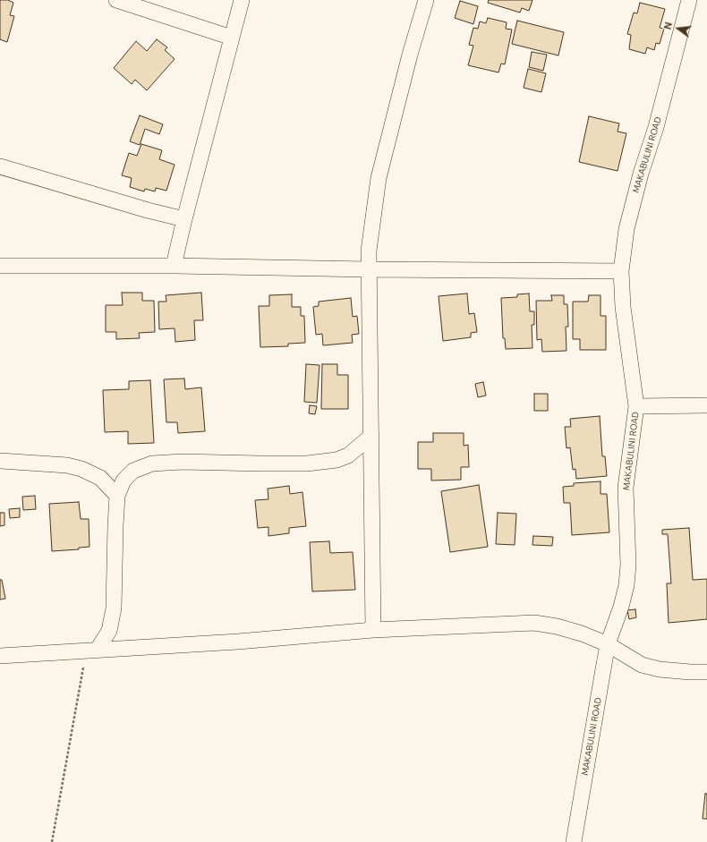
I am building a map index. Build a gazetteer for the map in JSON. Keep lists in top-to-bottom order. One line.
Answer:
{"streets":{"street":["MAKABULINI ROAD"]},"north":"left"}
